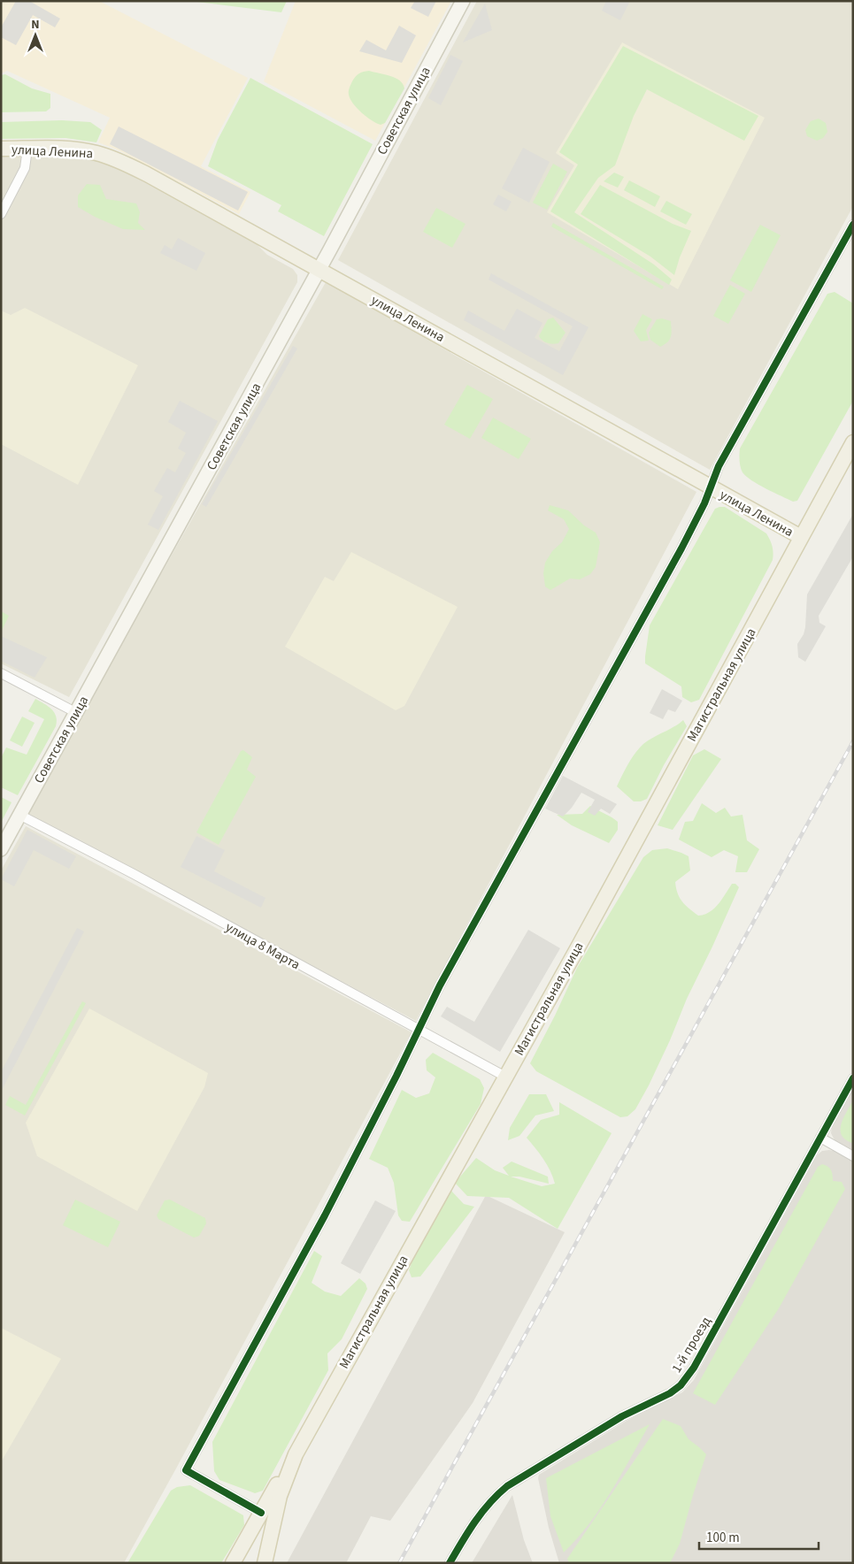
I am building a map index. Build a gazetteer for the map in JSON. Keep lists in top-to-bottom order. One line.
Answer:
{"streets":{"main road":["Советская улица","улица Ленина","Магистральная улица"],"street":["улица 8 Марта","1-й проезд"]},"crossings":[["Советская улица","улица Ленина"],["Советская улица","улица 8 Марта"],["улица Ленина","Магистральная улица"],["Магистральная улица","улица 8 Марта"]],"scale_bar":"100 m","north":"top"}
